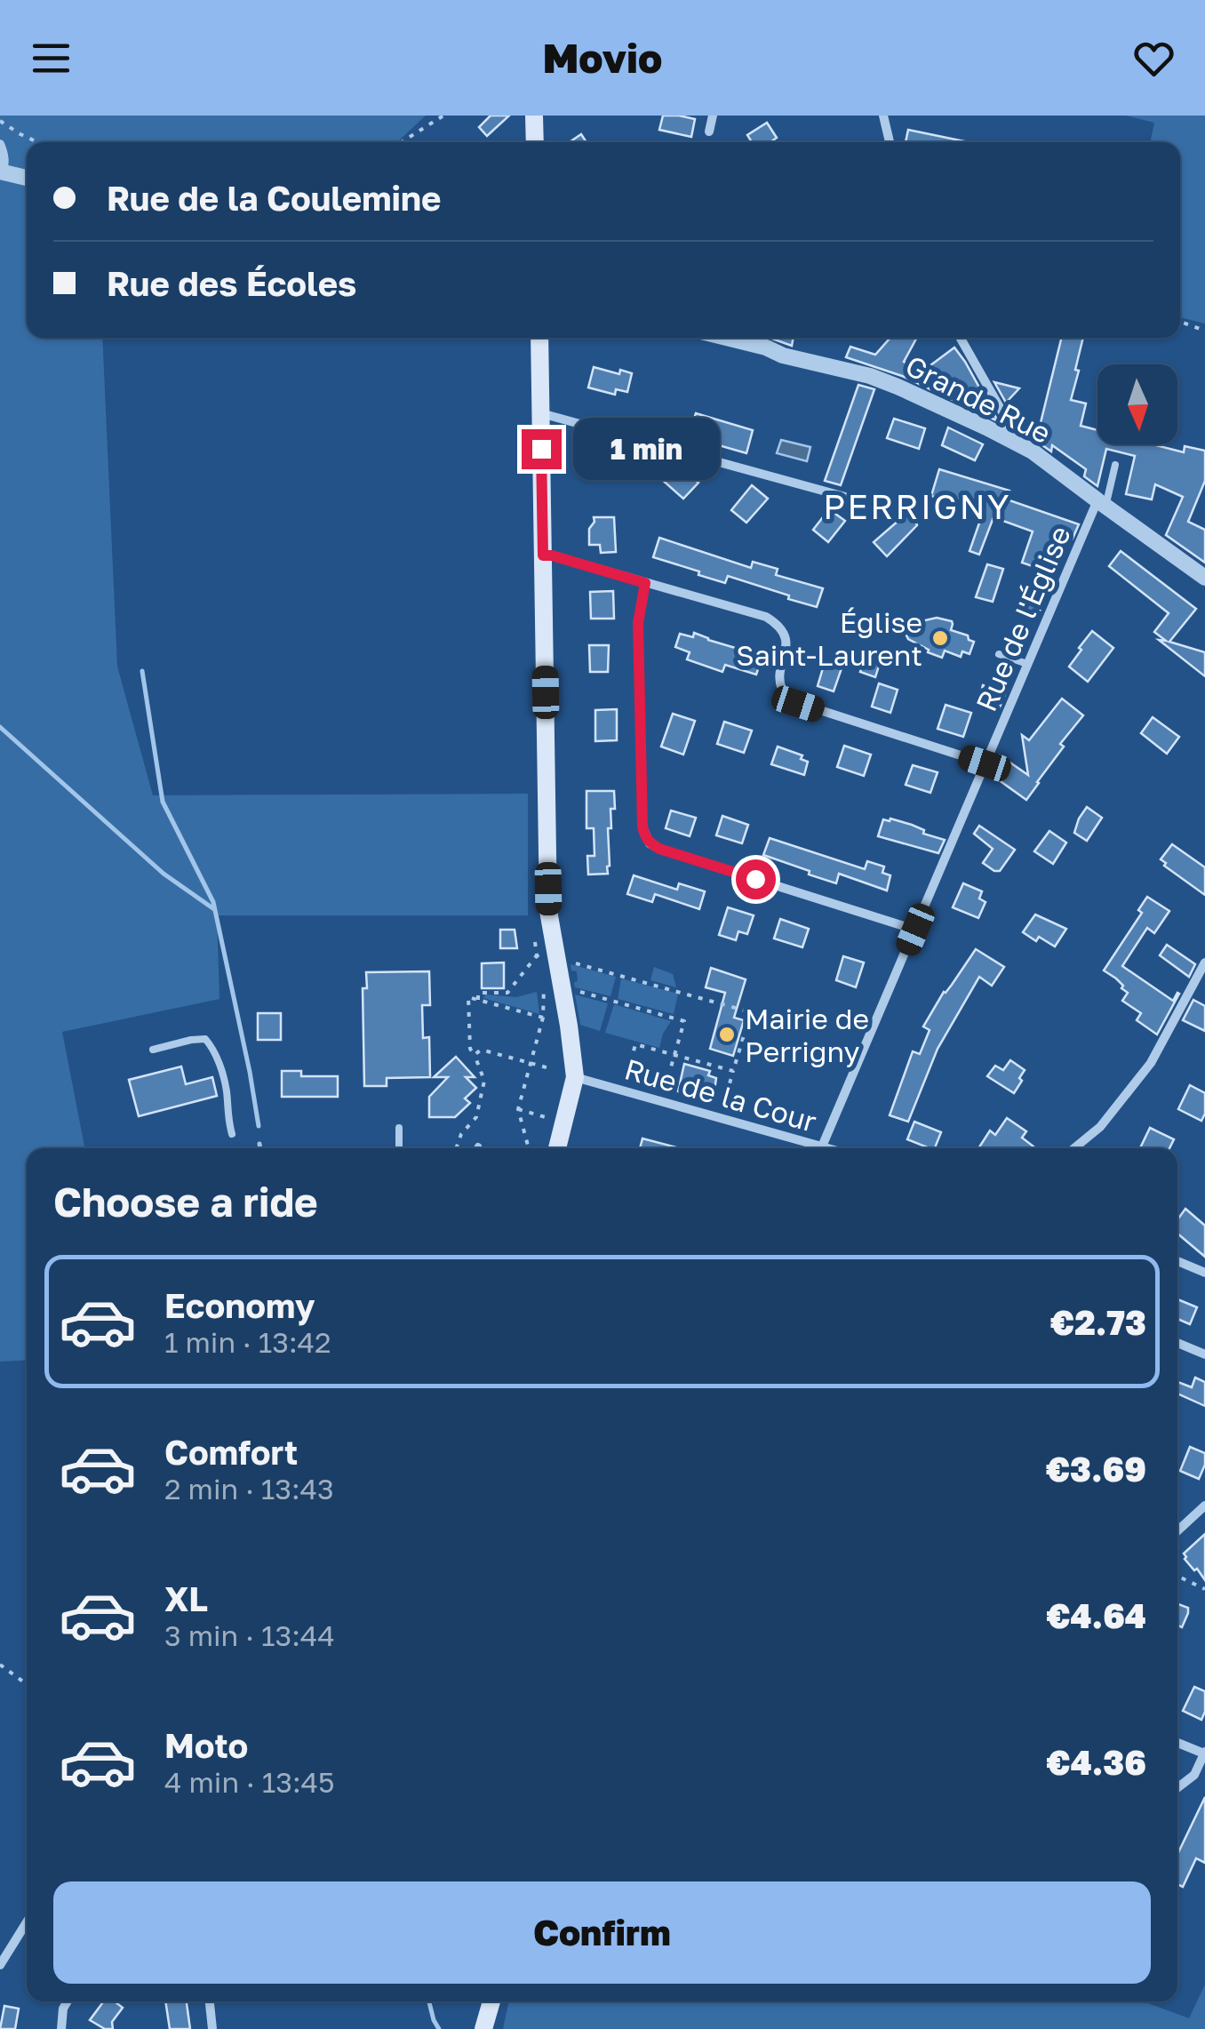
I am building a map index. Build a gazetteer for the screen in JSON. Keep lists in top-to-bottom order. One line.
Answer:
{"streets":{"street":["Grande Rue","Rue de l'Église","Rue de la Cour"]},"crossings":[["Grande Rue","Rue de l'Église"],["Rue de l'Église","Rue de la Cour"]],"districts":["PERRIGNY"],"places":["Église Saint-Laurent","Mairie de Perrigny"],"north":"bottom","page":{"header":"Movio","banner":["Rue de la Coulemine","Rue des Écoles"],"bubble":"1 min","heading":"Choose a ride","list":[{"name":"Economy","note":"1 min · 13:42","value":"€2.73"},{"name":"Comfort","note":"2 min · 13:43","value":"€3.69"},{"name":"XL","note":"3 min · 13:44","value":"€4.64"},{"name":"Moto","note":"4 min · 13:45","value":"€4.36"}],"buttons":"Confirm"}}
